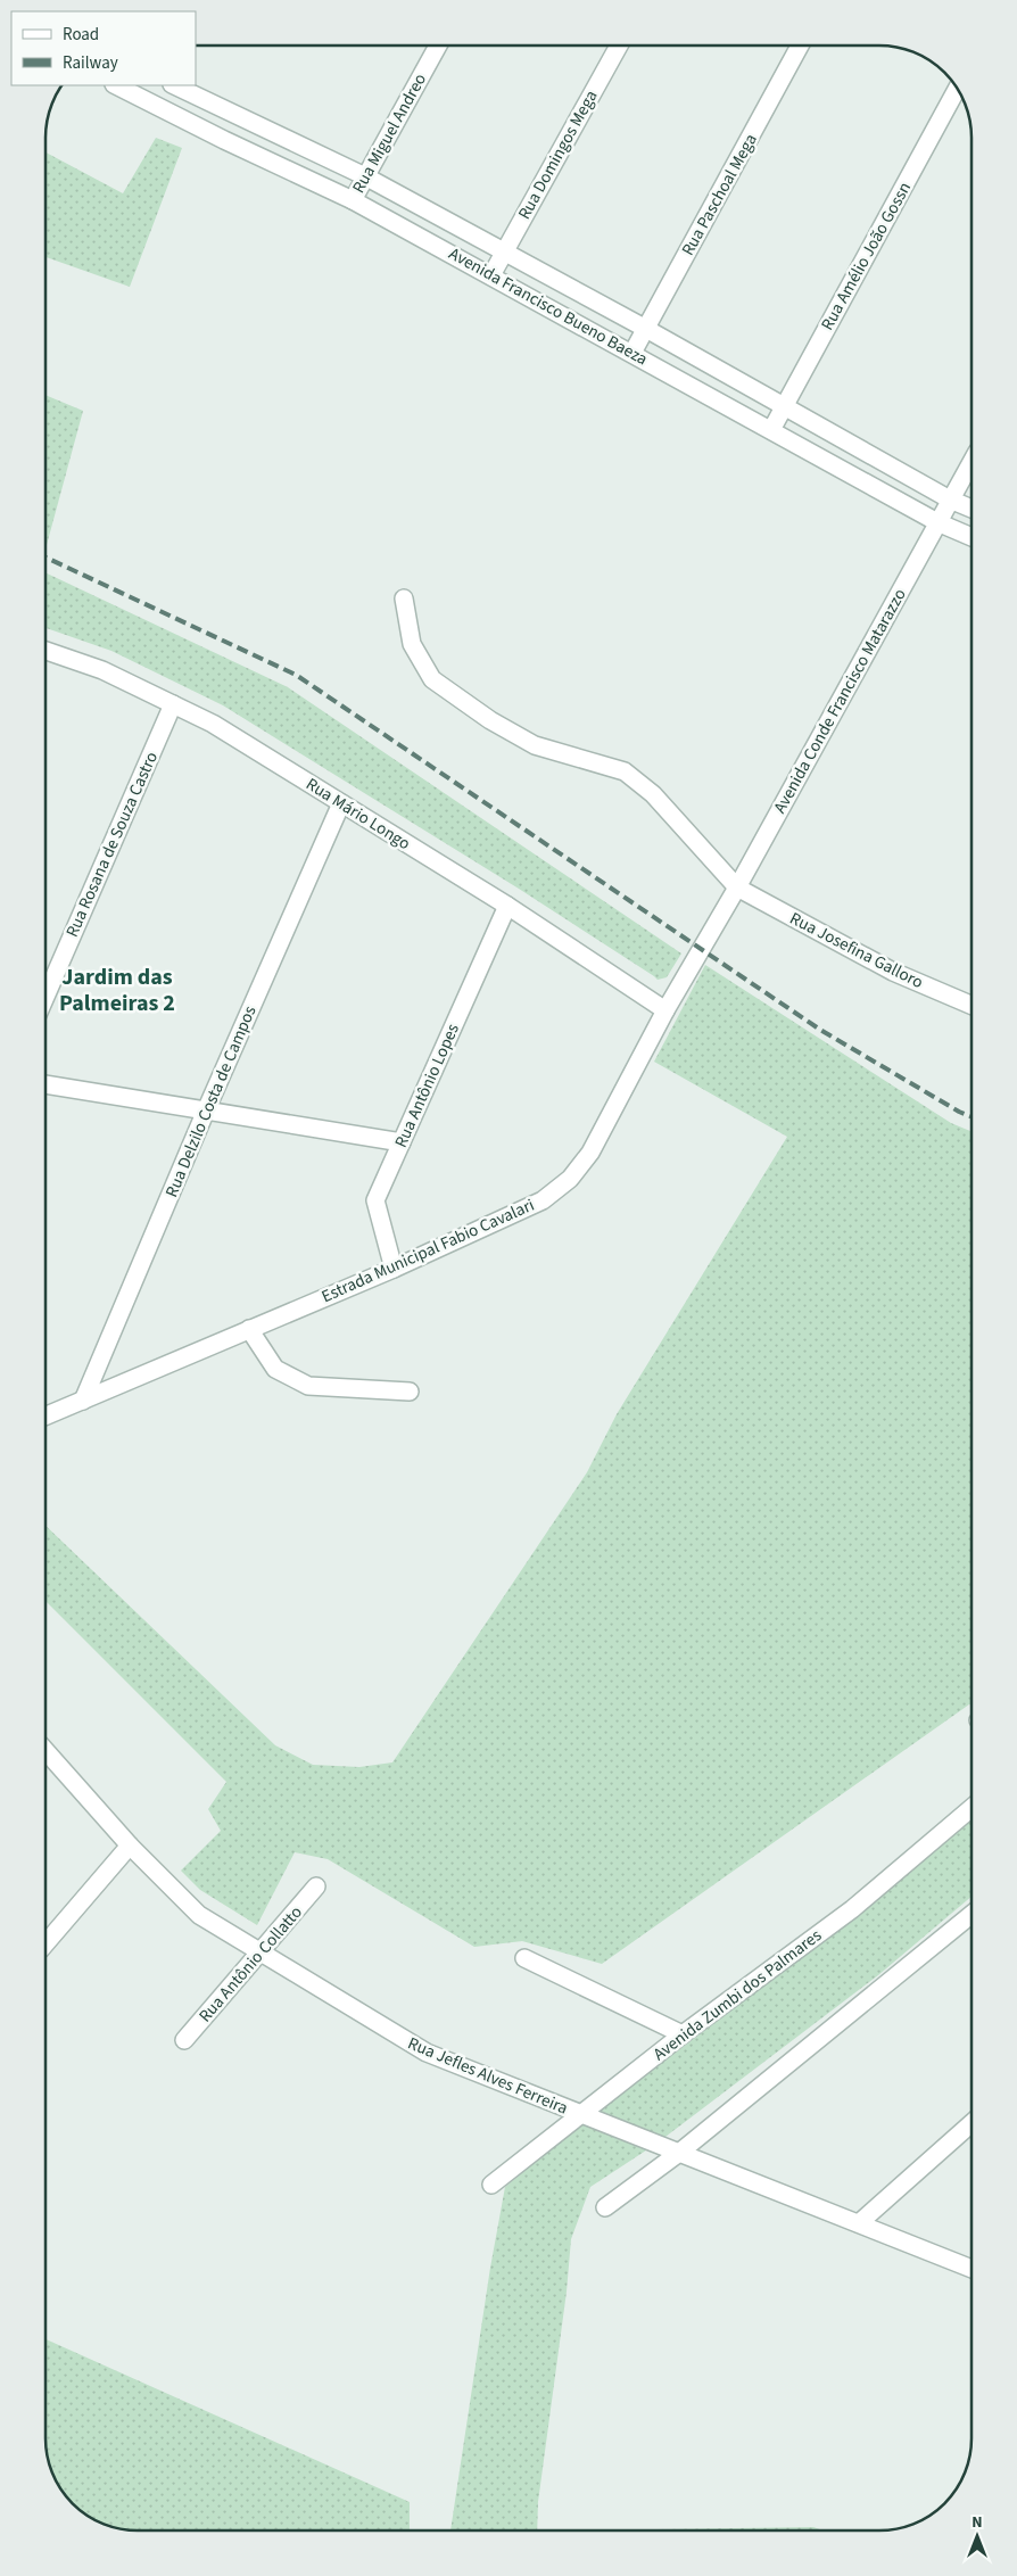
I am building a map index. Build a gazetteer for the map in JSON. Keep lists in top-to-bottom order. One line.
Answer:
{"streets":{"street":["Rua Miguel Andreo","Rua Domingos Mega","Rua Paschoal Mega","Rua Amélio João Gossn","Avenida Francisco Bueno Baeza","Avenida Conde Francisco Matarazzo","Rua Mário Longo","Rua Rosana de Souza Castro","Rua Josefina Galloro","Rua Antônio Lopes","Rua Delzilo Costa de Campos","Estrada Municipal Fabio Cavalari","Rua Antônio Collatto","Avenida Zumbi dos Palmares","Rua Jefles Alves Ferreira"]},"crossings":[["Rua Miguel Andreo","Avenida Francisco Bueno Baeza"],["Rua Domingos Mega","Avenida Francisco Bueno Baeza"],["Rua Paschoal Mega","Avenida Francisco Bueno Baeza"],["Rua Amélio João Gossn","Avenida Francisco Bueno Baeza"],["Avenida Francisco Bueno Baeza","Avenida Conde Francisco Matarazzo"],["Avenida Conde Francisco Matarazzo","Rua Josefina Galloro"],["Avenida Conde Francisco Matarazzo","Estrada Municipal Fabio Cavalari"],["Rua Mário Longo","Rua Rosana de Souza Castro"],["Rua Mário Longo","Rua Antônio Lopes"],["Rua Mário Longo","Rua Delzilo Costa de Campos"],["Rua Mário Longo","Estrada Municipal Fabio Cavalari"],["Rua Antônio Lopes","Estrada Municipal Fabio Cavalari"],["Rua Delzilo Costa de Campos","Estrada Municipal Fabio Cavalari"],["Rua Antônio Collatto","Rua Jefles Alves Ferreira"],["Avenida Zumbi dos Palmares","Rua Jefles Alves Ferreira"]],"districts":["Jardim das Palmeiras 2"],"legend":["Road","Railway"],"north":"top"}
